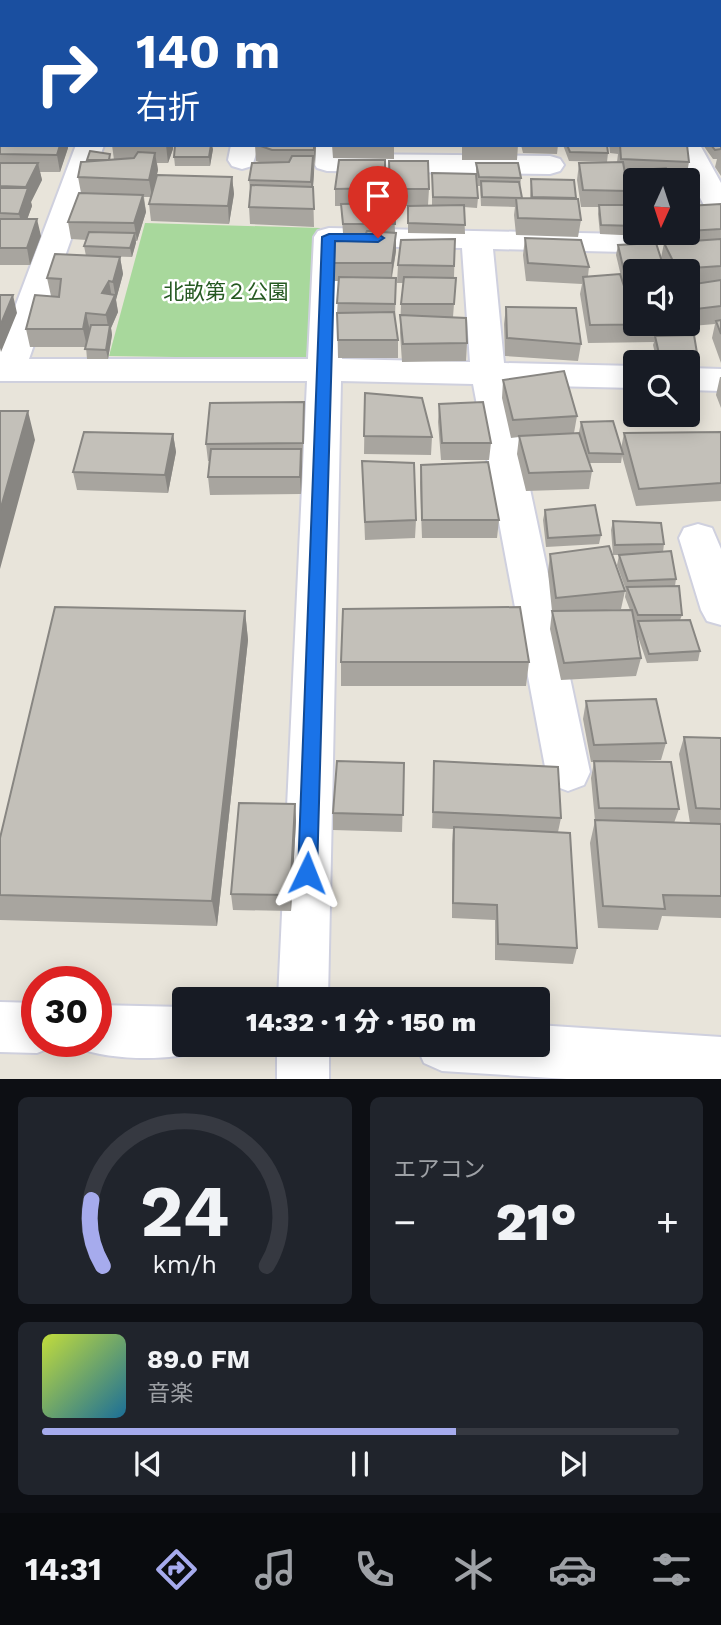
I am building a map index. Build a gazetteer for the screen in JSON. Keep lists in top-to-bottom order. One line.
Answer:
{"parks":["北畝第２公園"],"north":"bottom","page":{"turn":["140 m","右折"],"limit":"30","trip":"14:32 · 1 分 · 150 m","tile":"エアコン","heat":["−","21°","+"],"song":["89.0 FM","音楽"],"tabs":"14:31","gauge":["24","km/h"]}}
